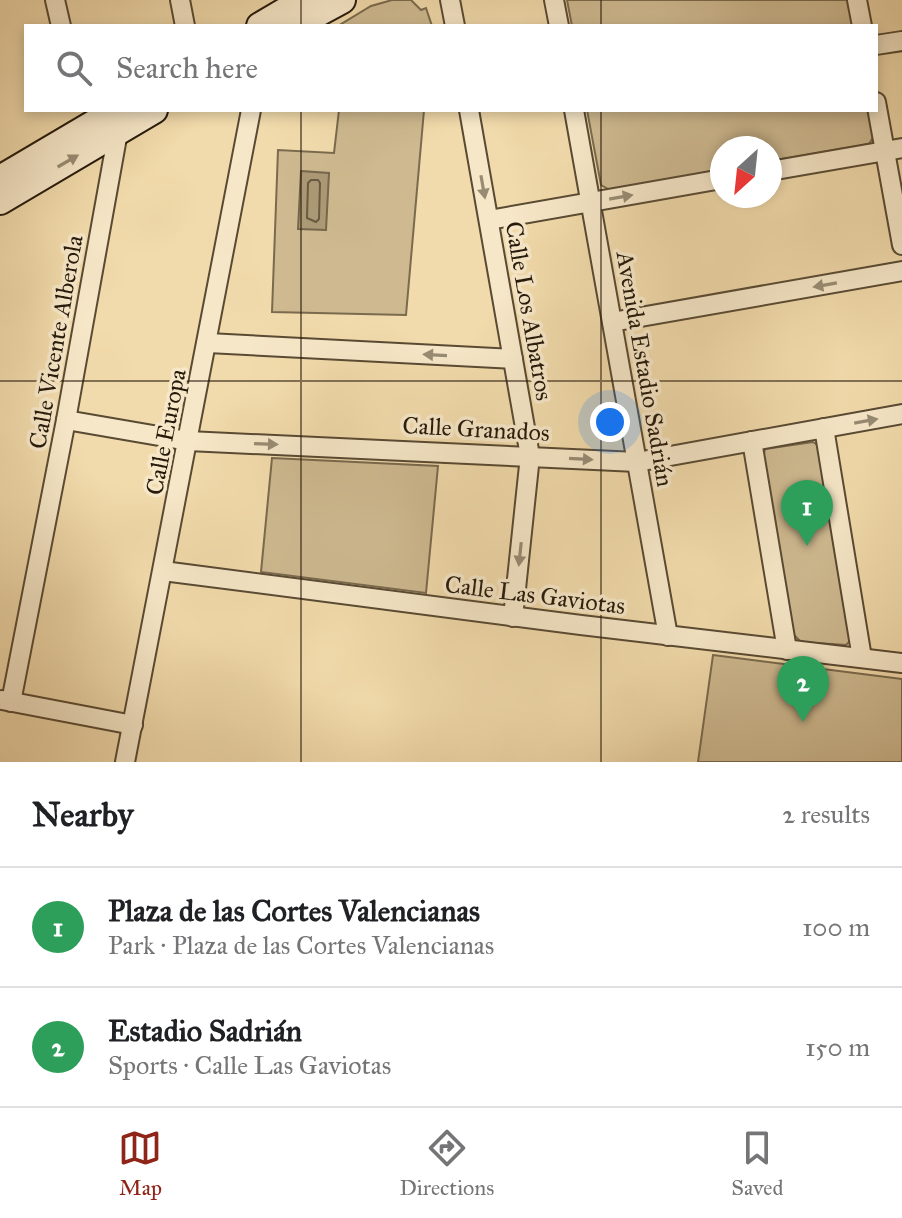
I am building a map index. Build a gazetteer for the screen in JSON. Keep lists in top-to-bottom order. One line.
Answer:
{"streets":{"street":["Calle Los Albatros","Calle Vicente Alberola","Avenida Estadio Sadrián","Calle Granados","Calle Europa","Calle Las Gaviotas"]},"crossings":[["Calle Los Albatros","Calle Granados"],["Calle Los Albatros","Calle Las Gaviotas"],["Calle Vicente Alberola","Calle Granados"],["Avenida Estadio Sadrián","Calle Granados"],["Avenida Estadio Sadrián","Calle Las Gaviotas"],["Calle Granados","Calle Europa"],["Calle Europa","Calle Las Gaviotas"]],"one_way":["Calle Los Albatros"],"north":"bottom left","page":{"search":"Search here","pins":["1","2"],"heading":["Nearby","2 results"],"list":[{"mark":"1","name":"Plaza de las Cortes Valencianas","note":"Park · Plaza de las Cortes Valencianas","value":"100 m"},{"mark":"2","name":"Estadio Sadrián","note":"Sports · Calle Las Gaviotas","value":"150 m"}],"nav":["Map","Directions","Saved"]}}
